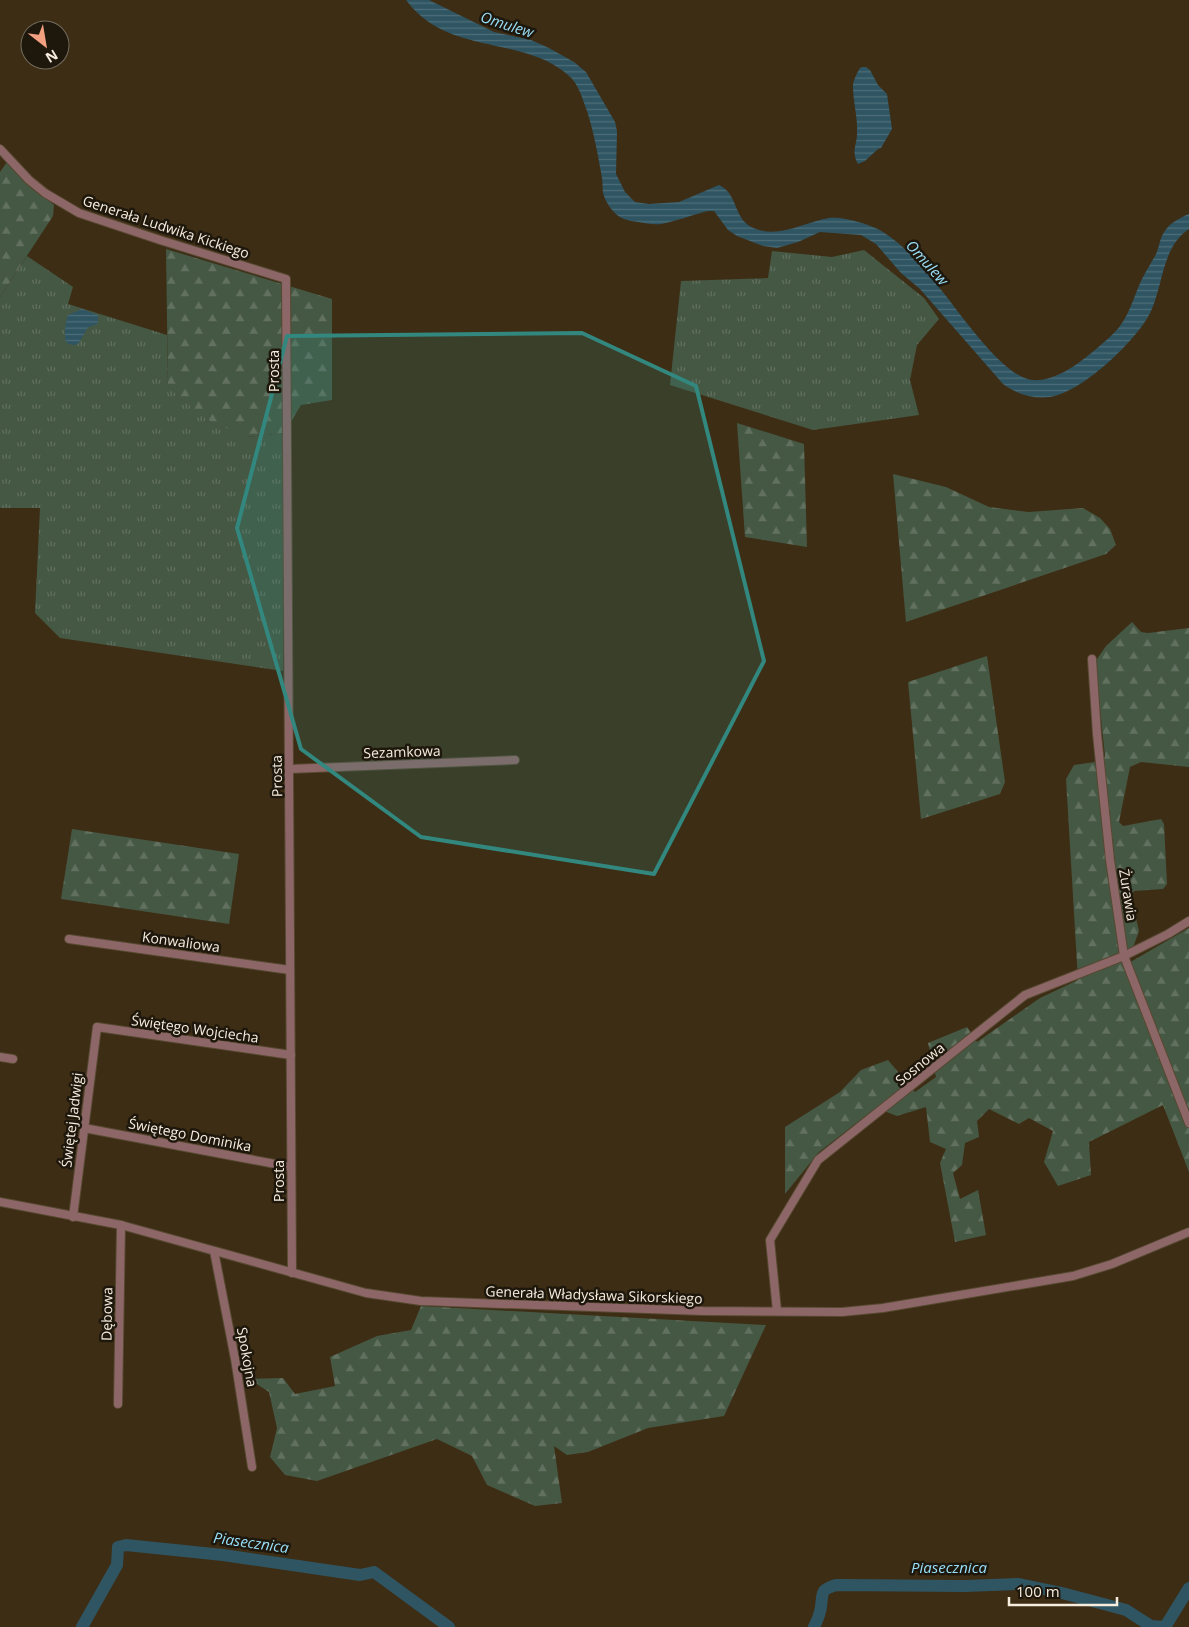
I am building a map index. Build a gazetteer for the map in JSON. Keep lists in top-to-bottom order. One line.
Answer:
{"streets":{"street":["Generała Ludwika Kickiego","Prosta","Sezamkowa","Żurawia","Konwaliowa","Świętego Wojciecha","Sosnowa","Świętej Jadwigi","Świętego Dominika","Generała Władysława Sikorskiego","Dębowa","Spokojna"]},"crossings":[["Generała Ludwika Kickiego","Prosta"],["Prosta","Sezamkowa"],["Prosta","Konwaliowa"],["Prosta","Świętego Wojciecha"],["Prosta","Świętego Dominika"],["Prosta","Generała Władysława Sikorskiego"],["Żurawia","Sosnowa"],["Świętego Wojciecha","Świętej Jadwigi"],["Sosnowa","Generała Władysława Sikorskiego"],["Świętej Jadwigi","Świętego Dominika"],["Świętej Jadwigi","Generała Władysława Sikorskiego"],["Generała Władysława Sikorskiego","Dębowa"],["Generała Władysława Sikorskiego","Spokojna"]],"water":["Omulew","Piasecznica"],"scale_bar":"100 m","north":"bottom right"}
